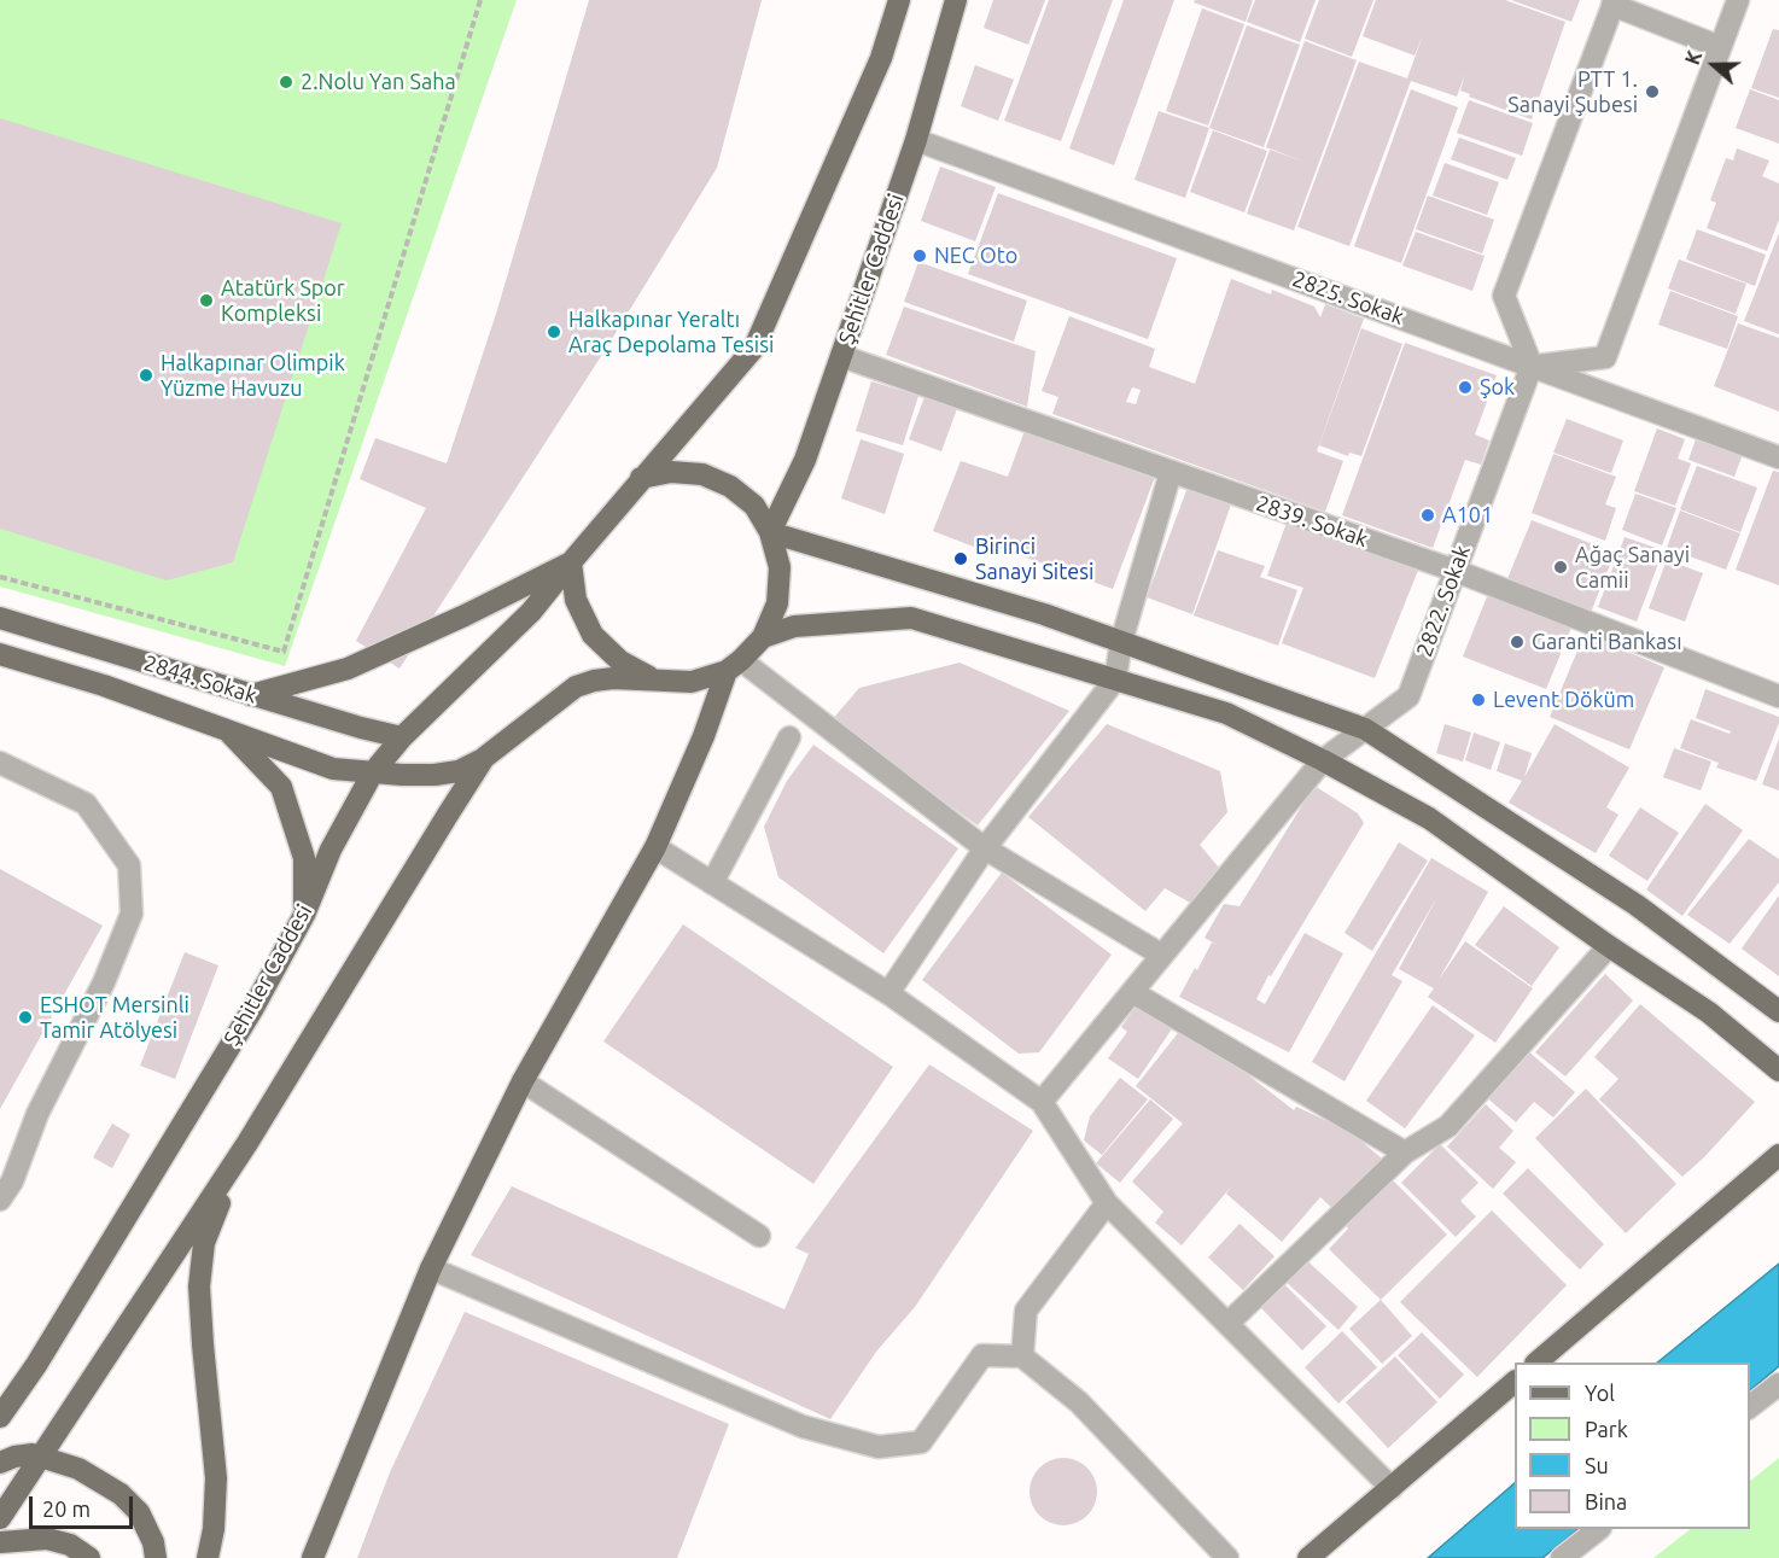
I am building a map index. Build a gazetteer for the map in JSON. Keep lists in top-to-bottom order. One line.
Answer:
{"streets":{"main road":["Şehitler Caddesi","2844. Sokak"],"street":["2825. Sokak","2839. Sokak","2822. Sokak"]},"crossings":[["Şehitler Caddesi","2825. Sokak"],["Şehitler Caddesi","2839. Sokak"],["Şehitler Caddesi","2844. Sokak"],["2825. Sokak","2822. Sokak"],["2839. Sokak","2822. Sokak"]],"places":["2.Nolu Yan Saha","PTT 1. Sanayi Şubesi","NEC Oto","Atatürk Spor Kompleksi","Halkapınar Yeraltı Araç Depolama Tesisi","Halkapınar Olimpik Yüzme Havuzu","Şok","A101","Birinci Sanayi Sitesi","Ağaç Sanayi Camii","Garanti Bankası","Levent Döküm","ESHOT Mersinli Tamir Atölyesi"],"legend":["Yol","Park","Su","Bina"],"scale_bar":"20 m","north":"left"}
